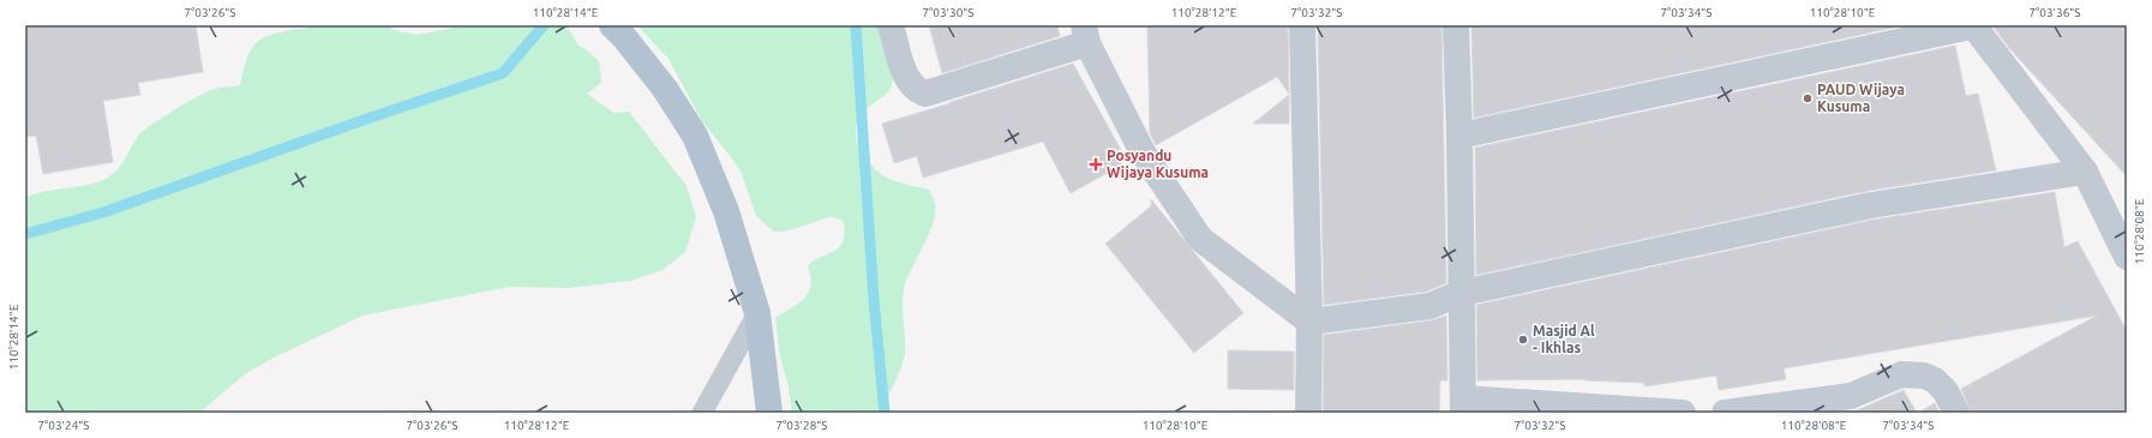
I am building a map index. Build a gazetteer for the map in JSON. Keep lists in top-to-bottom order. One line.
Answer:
{"places":{"other":["PAUD Wijaya Kusuma","Masjid Al - Ikhlas"],"health":["Posyandu Wijaya Kusuma"]},"coordinates":["7°03'26\"S","110°28'14\"E","7°03'30\"S","110°28'12\"E","7°03'32\"S","7°03'34\"S","110°28'10\"E","7°03'36\"S","110°28'08\"E","7°03'24\"S","7°03'28\"S"]}
